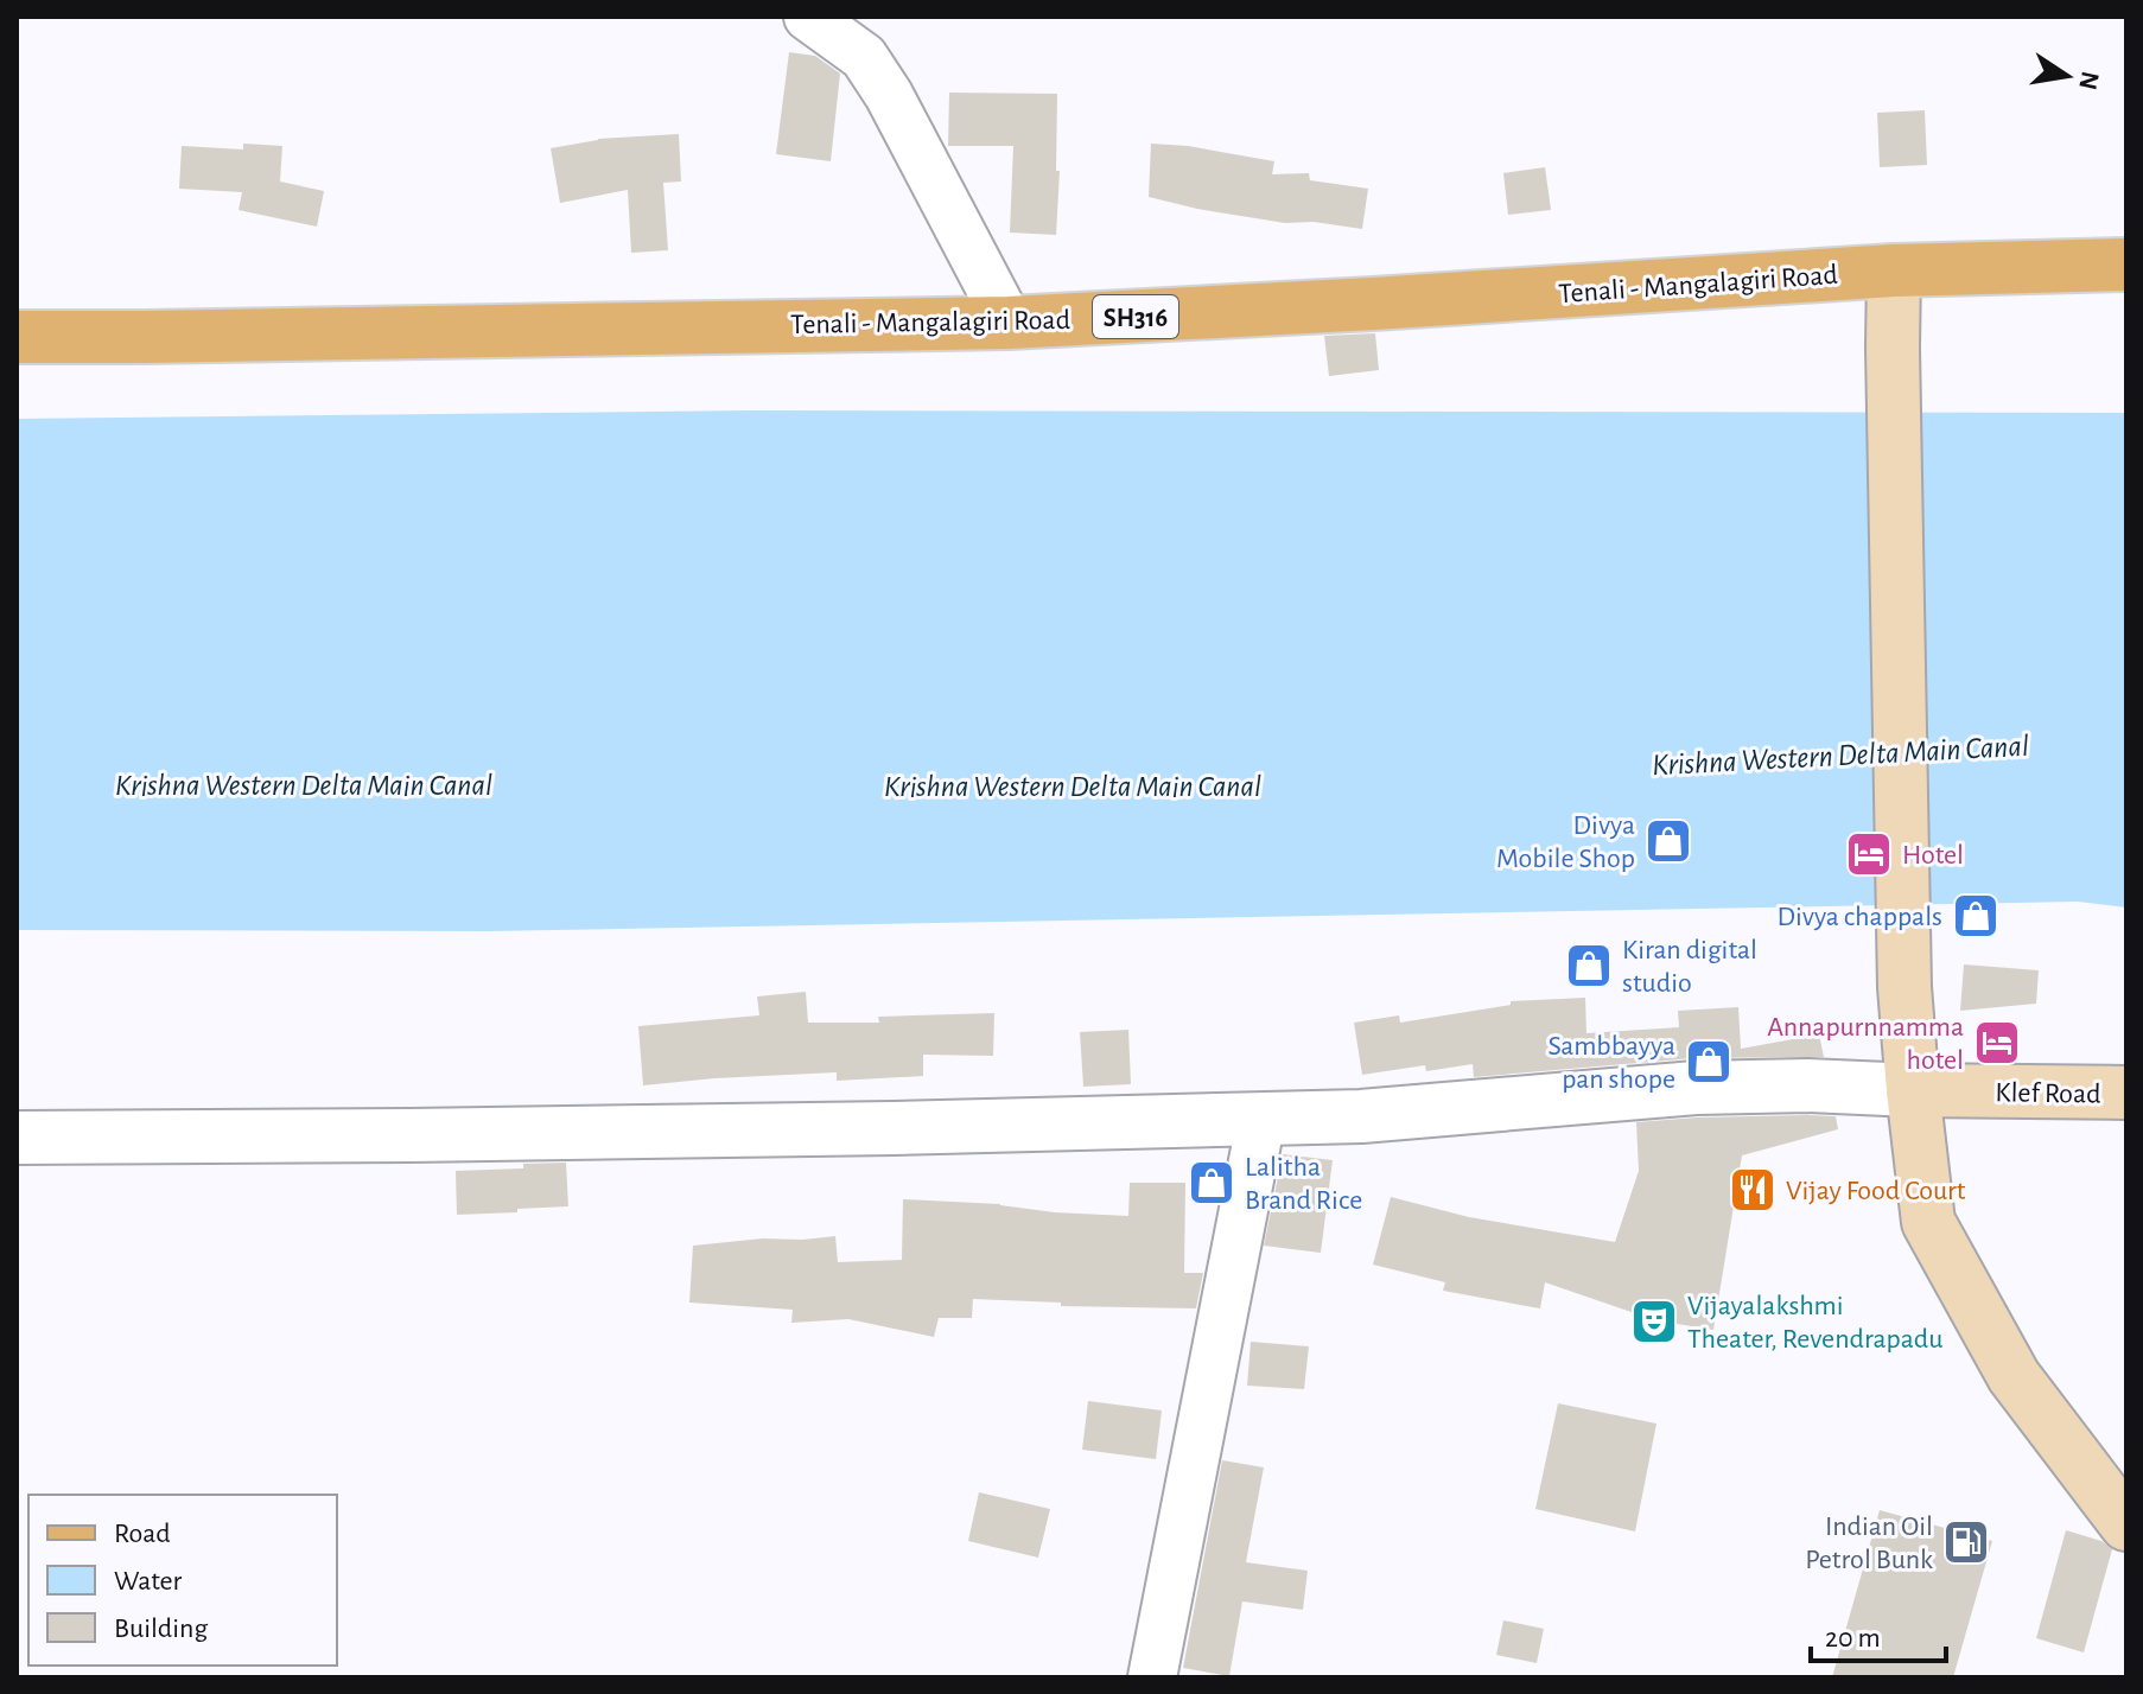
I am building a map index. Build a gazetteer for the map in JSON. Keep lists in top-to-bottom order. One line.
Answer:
{"streets":{"main road":["Tenali - Mangalagiri Road","SH316","Klef Road"]},"water":["Krishna Western Delta Main Canal"],"places":{"shop":["Divya Mobile Shop","Divya chappals","Kiran digital studio","Sambbayya pan shope","Lalitha Brand Rice"],"hotel":["Hotel","Annapurnnamma hotel"],"restaurant":["Vijay Food Court"],"theatre":["Vijayalakshmi Theater, Revendrapadu"],"fuel station":["Indian Oil Petrol Bunk"]},"legend":["Road","Water","Building"],"scale_bar":"20 m","north":"right"}
